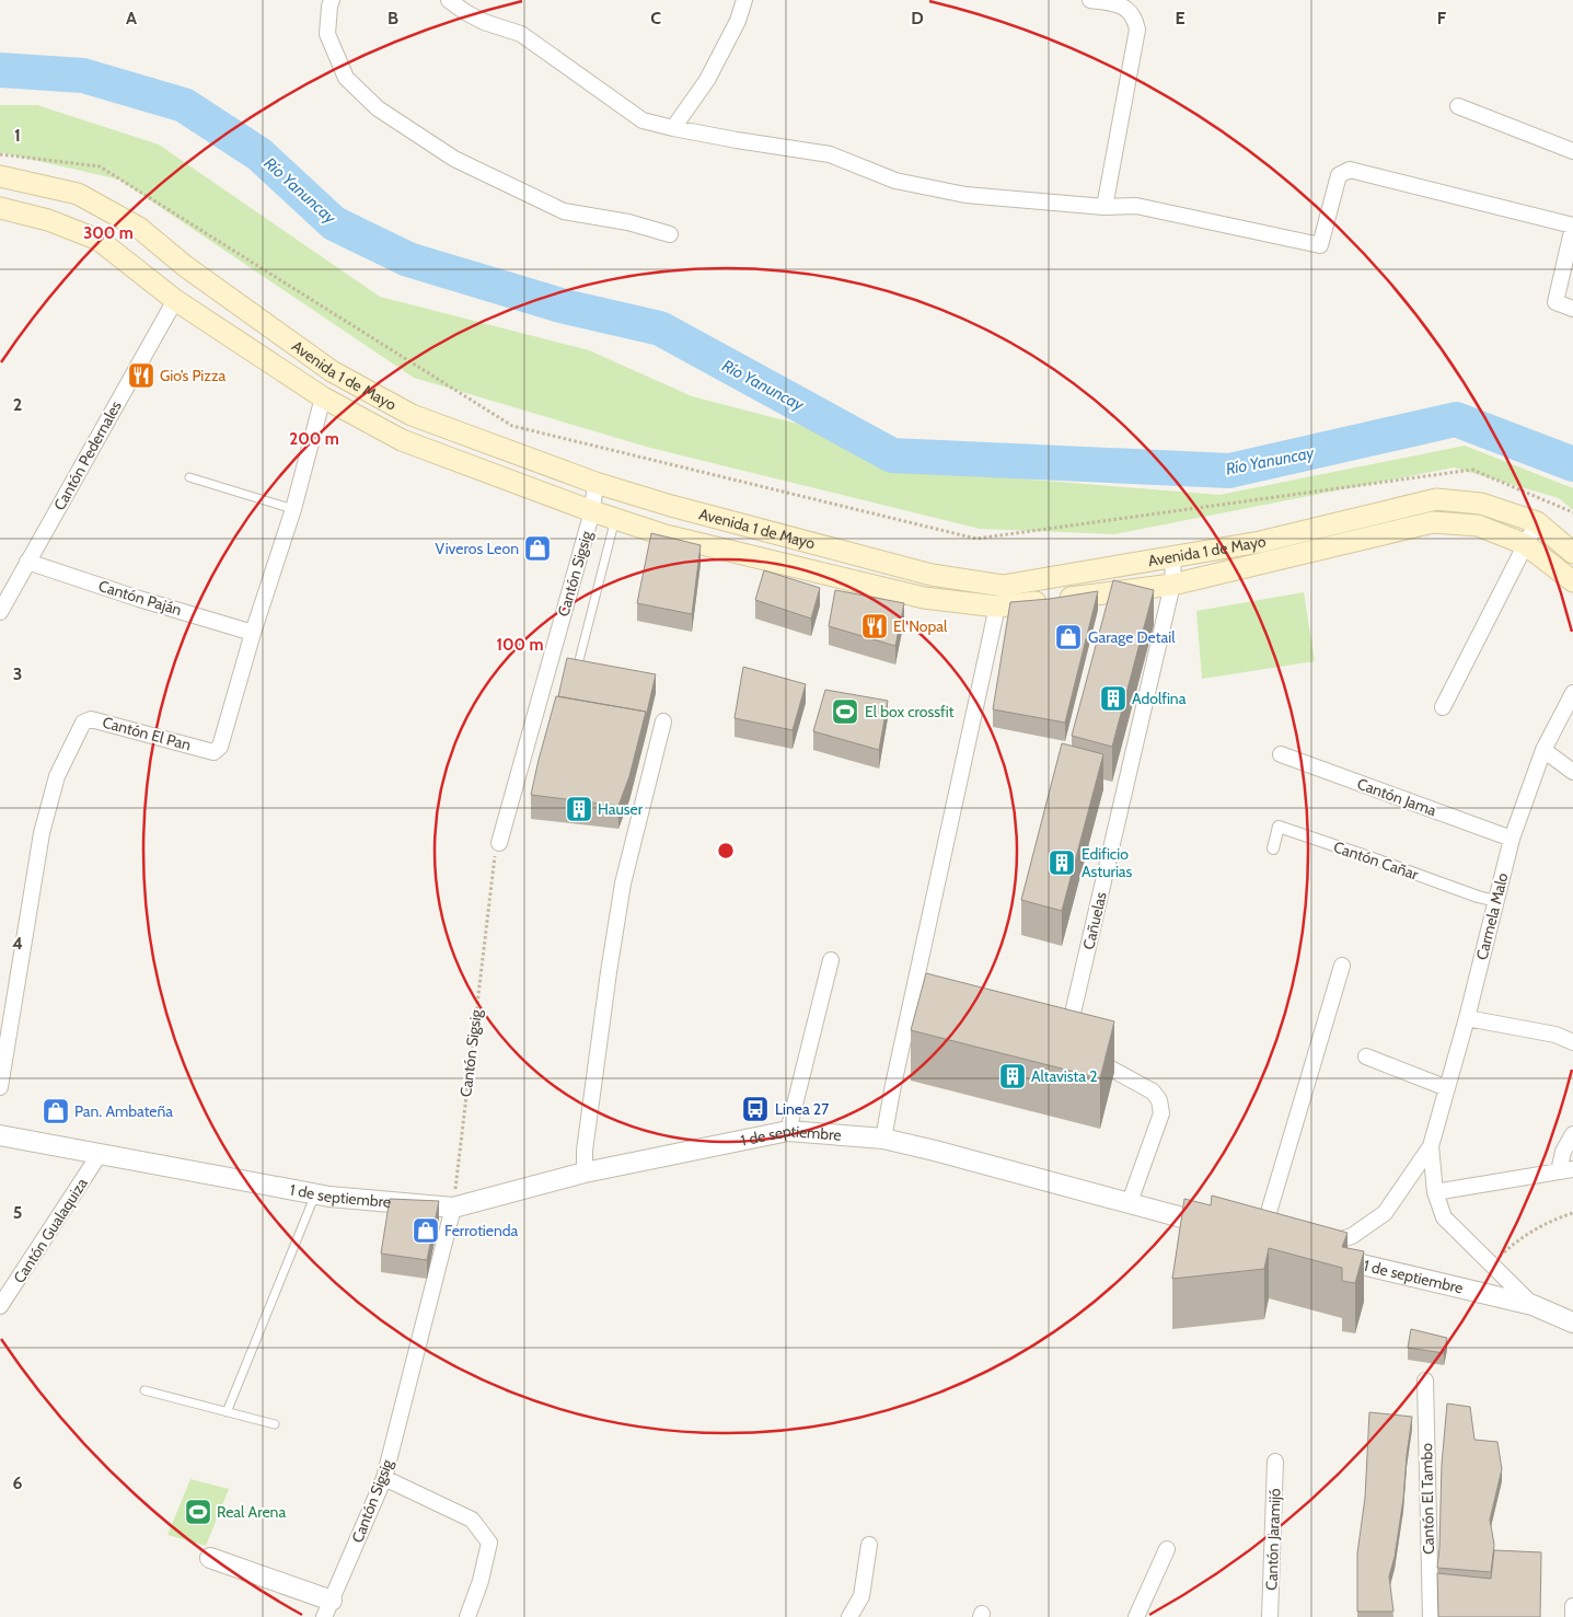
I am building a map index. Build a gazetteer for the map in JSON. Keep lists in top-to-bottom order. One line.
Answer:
{"streets":{"main road":["Avenida 1 de Mayo"],"street":["Cantón Pedernales","Cantón Sigsig","Cantón Paján","Cantón El Pan","Cantón Jama","Cantón Cañar","Carmela Malo","Cañuelas","1 de septiembre","Cantón Gualaquiza","Cantón El Tambo","Cantón Jaramijó"]},"crossings":[["Avenida 1 de Mayo","Cantón Pedernales"],["Avenida 1 de Mayo","Cantón Sigsig"],["Avenida 1 de Mayo","Cantón El Pan"],["Avenida 1 de Mayo","Cañuelas"],["Cantón Pedernales","Cantón Paján"],["Cantón Sigsig","1 de septiembre"],["Cantón Paján","Cantón El Pan"],["Cantón Jama","Carmela Malo"],["Cantón Cañar","Carmela Malo"],["Carmela Malo","1 de septiembre"],["1 de septiembre","Cantón Gualaquiza"]],"water":["Río Yanuncay"],"places":{"restaurant":["Gio’s Pizza","El Nopal"],"shop":["Viveros Leon","Garage Detail","Pan. Ambateña","Ferrotienda"],"building":["Adolfina","Hauser","Edificio Asturias","Altavista 2"],"sports":["El box crossfit","Real Arena"],"bus stop":["Linea 27"]},"grid":{"columns":["A","B","C","D","E","F"],"rows":["1","2","3","4","5","6"]},"rings":["300 m","200 m","100 m"]}
